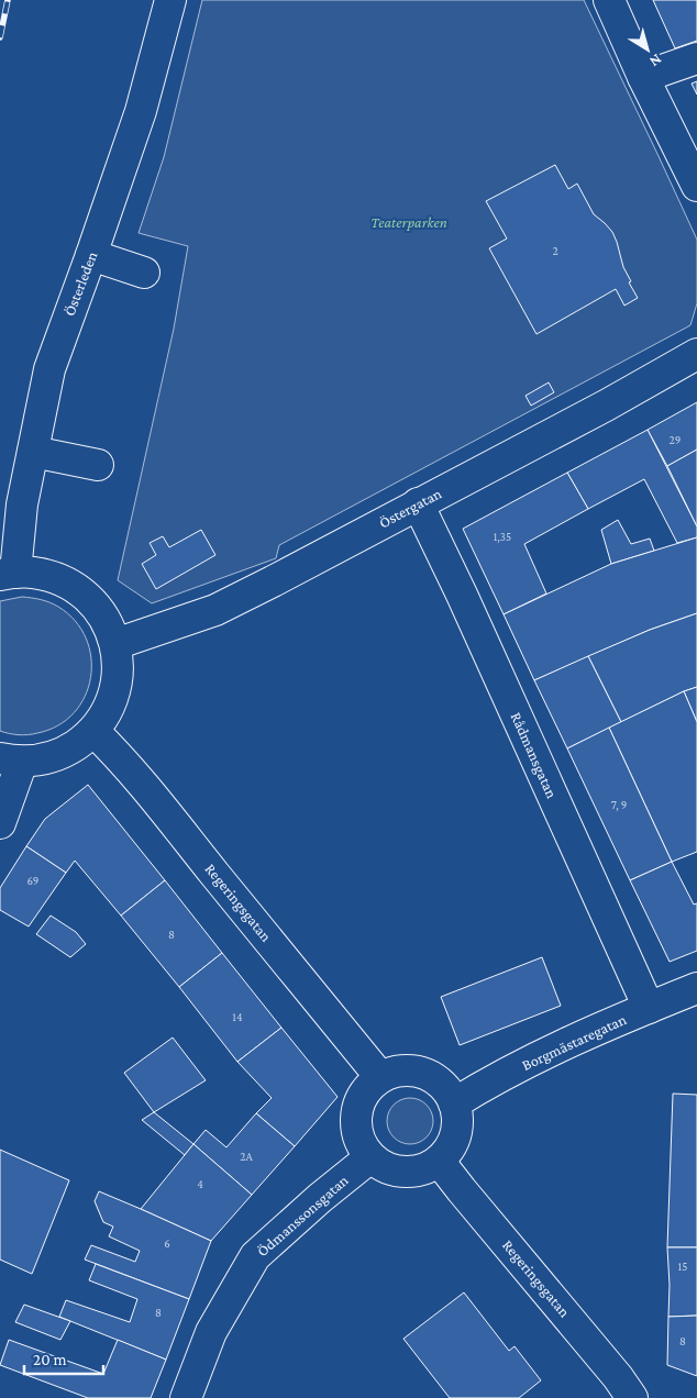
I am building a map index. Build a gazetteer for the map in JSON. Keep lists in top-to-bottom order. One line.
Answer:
{"streets":{"street":["Österleden","Östergatan","Rådmansgatan","Regeringsgatan","Borgmästaregatan","Ödmanssonsgatan"]},"crossings":[["Österleden","Östergatan"],["Österleden","Regeringsgatan"],["Östergatan","Rådmansgatan"],["Rådmansgatan","Borgmästaregatan"],["Regeringsgatan","Borgmästaregatan"],["Regeringsgatan","Ödmanssonsgatan"],["Borgmästaregatan","Ödmanssonsgatan"]],"parks":["Teaterparken"],"house_numbers":["2","29","1,35","7, 9","69","8","14","2A","4","6","15","8","8"],"scale_bar":"20 m","north":"bottom right"}
